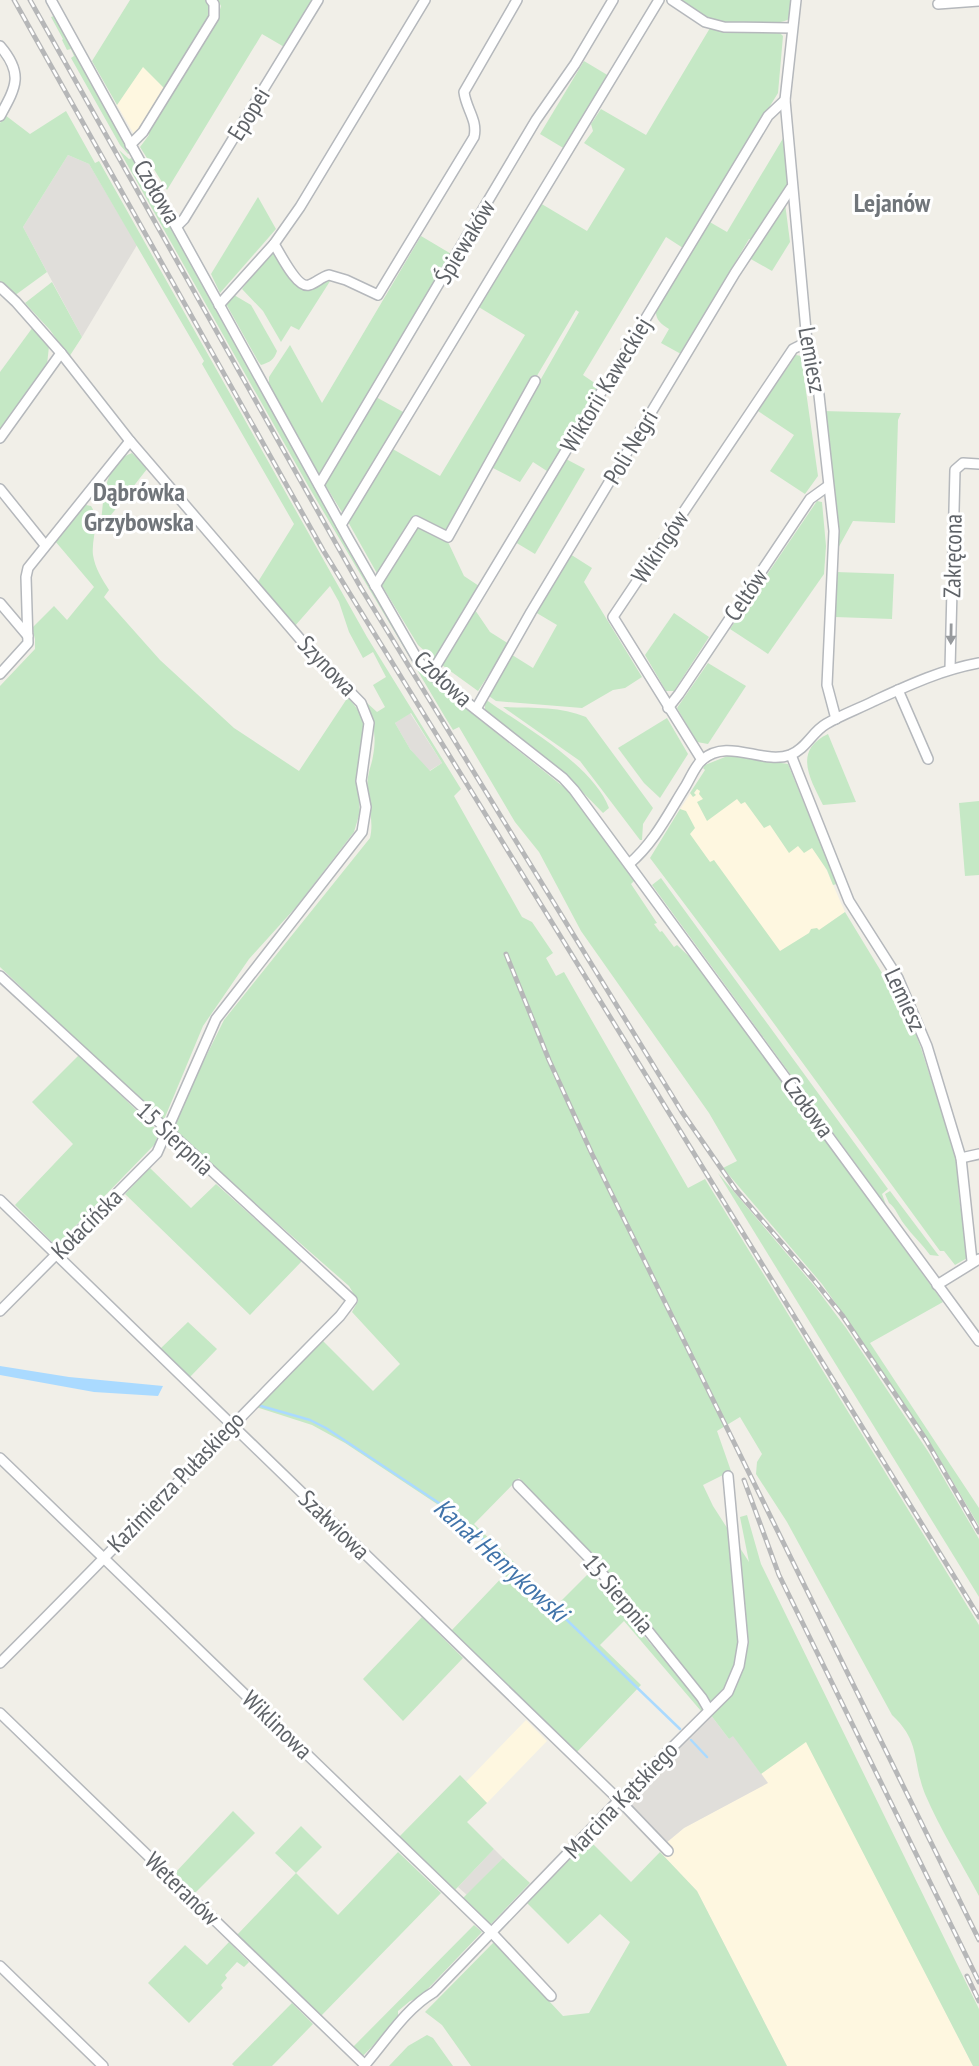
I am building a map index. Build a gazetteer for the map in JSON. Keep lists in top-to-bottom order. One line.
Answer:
{"streets":{"street":["Epopei","Czołowa","Śpiewaków","Lemiesz","Wiktorii Kaweckiej","Poli Negri","Wikingów","Zakręcona","Celtów","Szynowa","15 Sierpnia","Kołacińska","Kazimierza Pułaskiego","Szałwiowa","Wiklinowa","Marcina Kątskiego","Weteranów"]},"crossings":[["Epopei","Czołowa"],["Czołowa","Śpiewaków"],["Czołowa","Wiktorii Kaweckiej"],["Czołowa","Poli Negri"],["Lemiesz","Wiktorii Kaweckiej"],["Lemiesz","Poli Negri"],["Lemiesz","Wikingów"],["Lemiesz","Celtów"],["Wikingów","Celtów"],["Szynowa","15 Sierpnia"],["Szynowa","Kołacińska"],["15 Sierpnia","Kołacińska"],["15 Sierpnia","Kazimierza Pułaskiego"],["15 Sierpnia","Marcina Kątskiego"],["Kołacińska","Szałwiowa"],["Kazimierza Pułaskiego","Szałwiowa"],["Kazimierza Pułaskiego","Wiklinowa"],["Szałwiowa","Marcina Kątskiego"],["Wiklinowa","Marcina Kątskiego"],["Marcina Kątskiego","Weteranów"]],"one_way":["Zakręcona"],"districts":["Lejanów","Dąbrówka Grzybowska"],"water":["Kanał Henrykowski"]}
